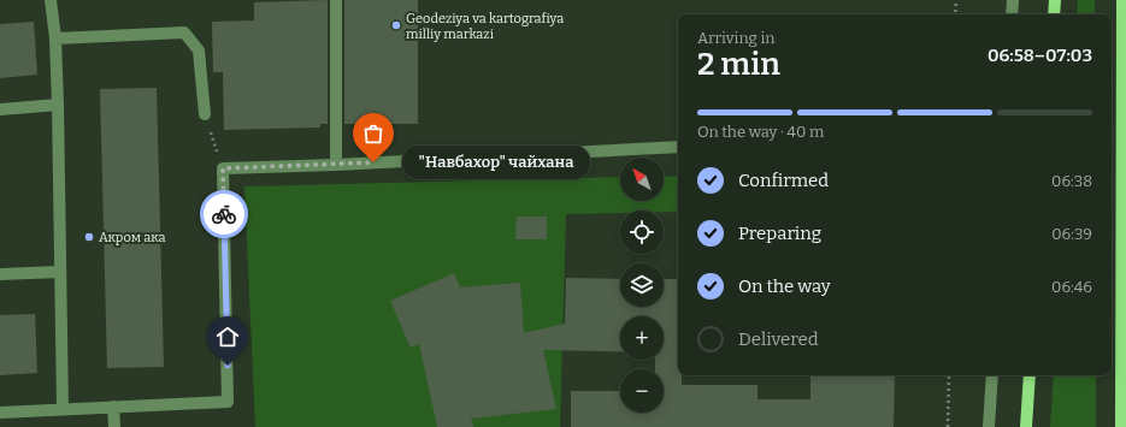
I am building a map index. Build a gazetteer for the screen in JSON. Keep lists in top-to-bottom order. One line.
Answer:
{"places":["Geodeziya va kartografiya milliy markazi","\"Навбахор\" чайхана","Акром ака"],"north":"top left","page":{"heading":["2 min","Arriving in","06:58–07:03"],"bar":"On the way · 40 m","bubble":"\"Навбахор\" чайхана","list":[["Confirmed","06:38"],["Preparing","06:39"],["On the way","06:46"],"Delivered"],"map_buttons":["+","−"]}}
